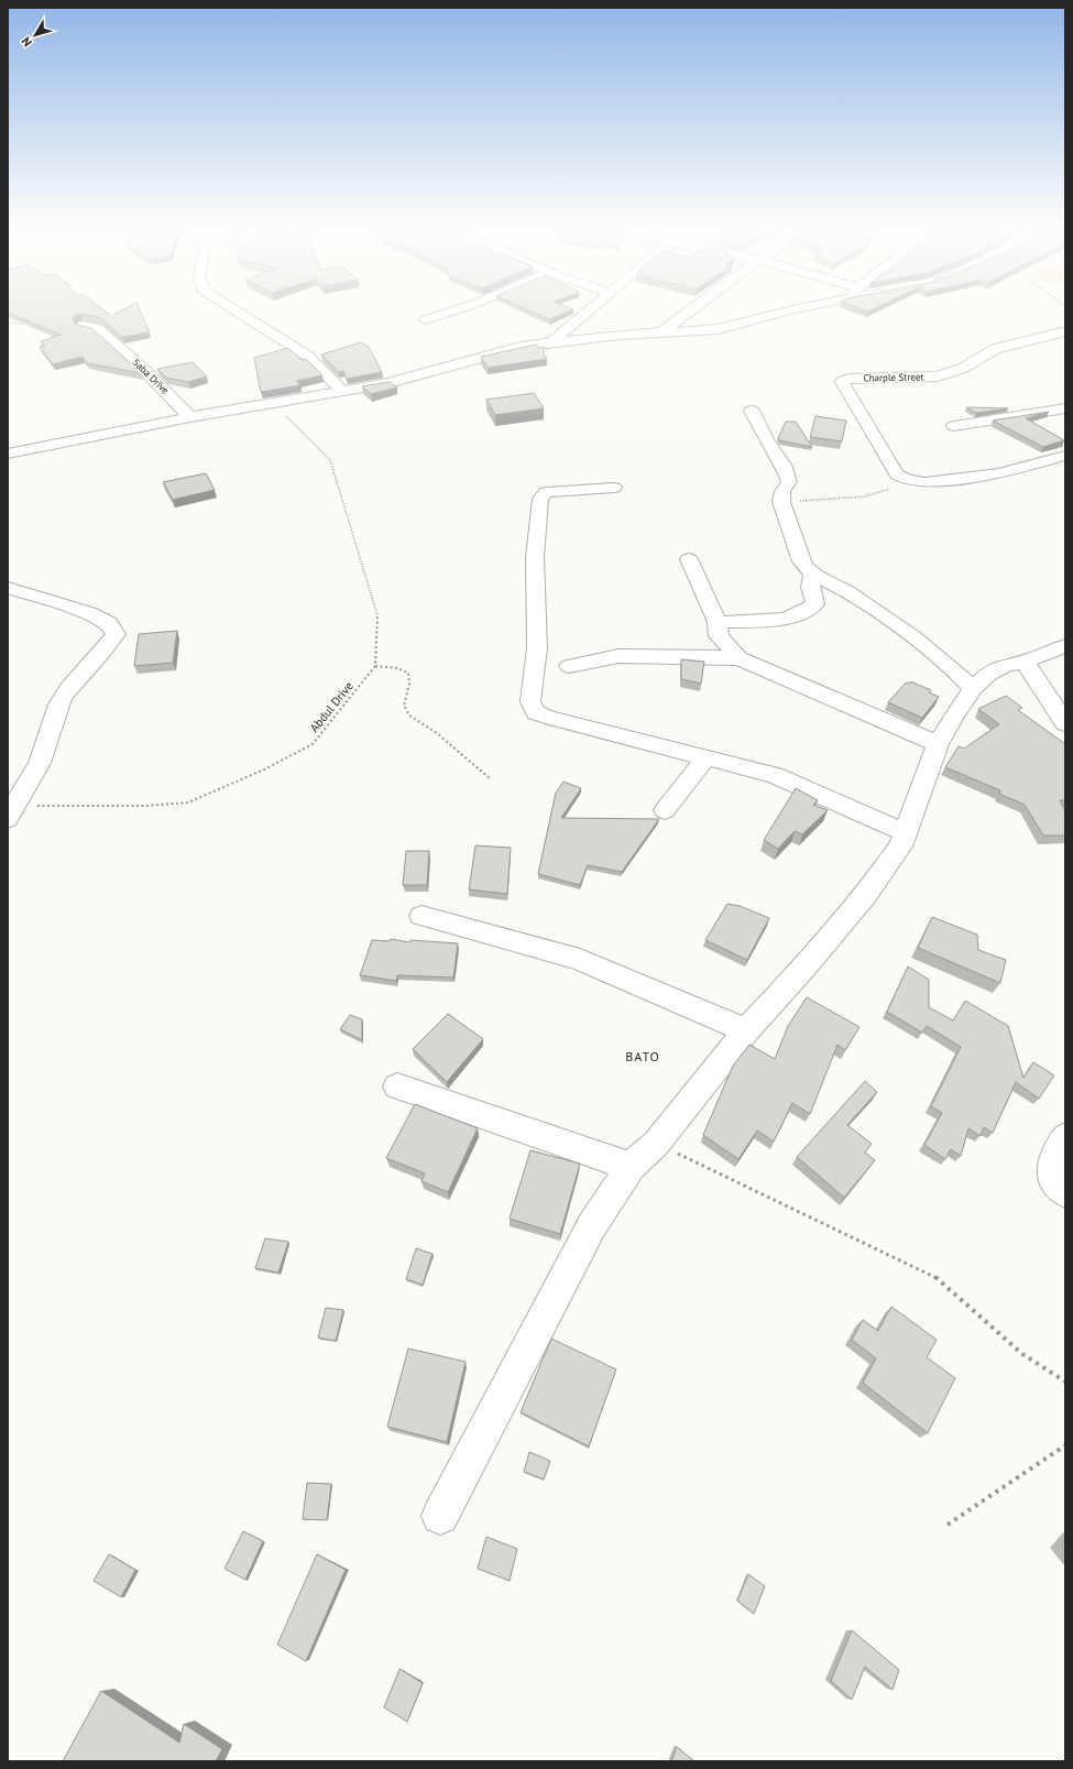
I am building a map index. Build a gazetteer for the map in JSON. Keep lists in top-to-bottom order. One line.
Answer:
{"streets":{"street":["Saba Drive","Charple Street"],"path":["Abdul Drive"]},"districts":["BATO"],"north":"bottom left"}
